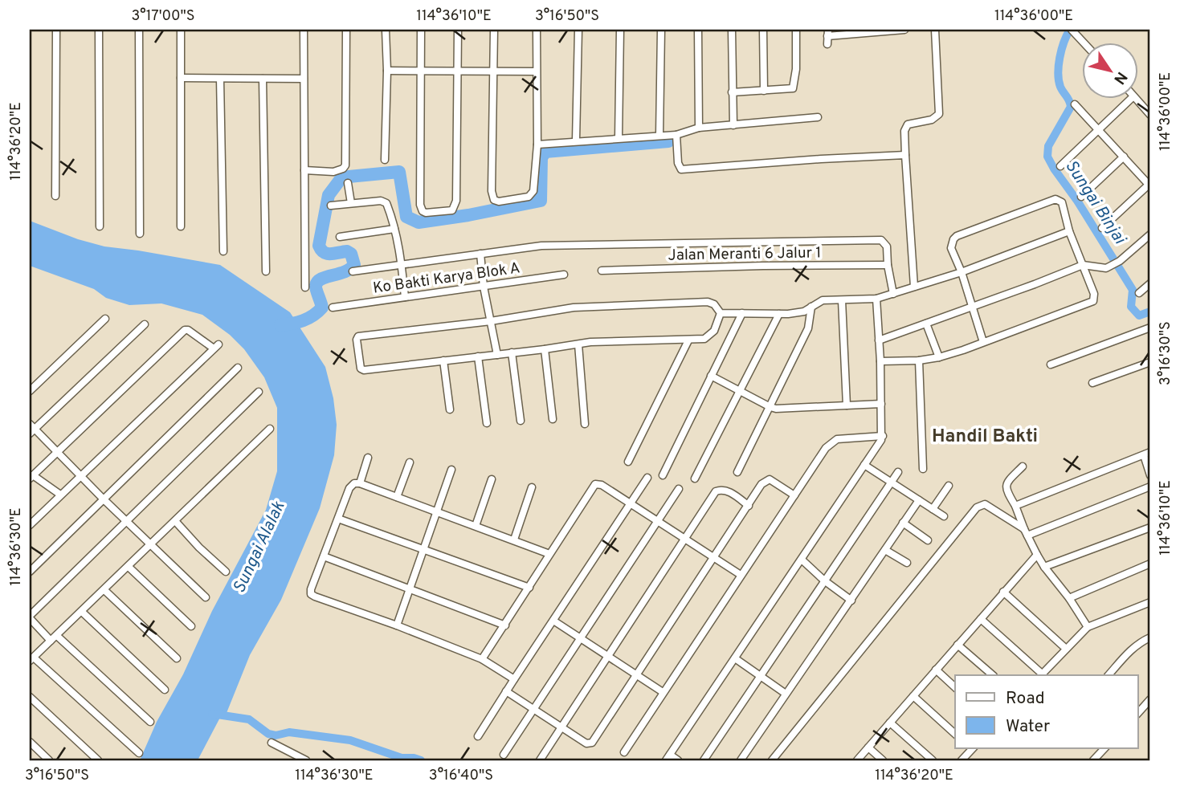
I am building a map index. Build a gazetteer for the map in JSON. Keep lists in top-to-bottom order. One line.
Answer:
{"streets":{"street":["Jalan Meranti 6 Jalur 1","Ko Bakti Karya Blok A"]},"districts":["Handil Bakti"],"water":["Sungai Binjai","Sungai Alalak"],"legend":["Road","Water"],"north":"bottom right","coordinates":["3°17'00\"S","114°36'10\"E","3°16'50\"S","114°36'00\"E","114°36'20\"E","3°16'30\"S","114°36'30\"E","3°16'40\"S"]}
